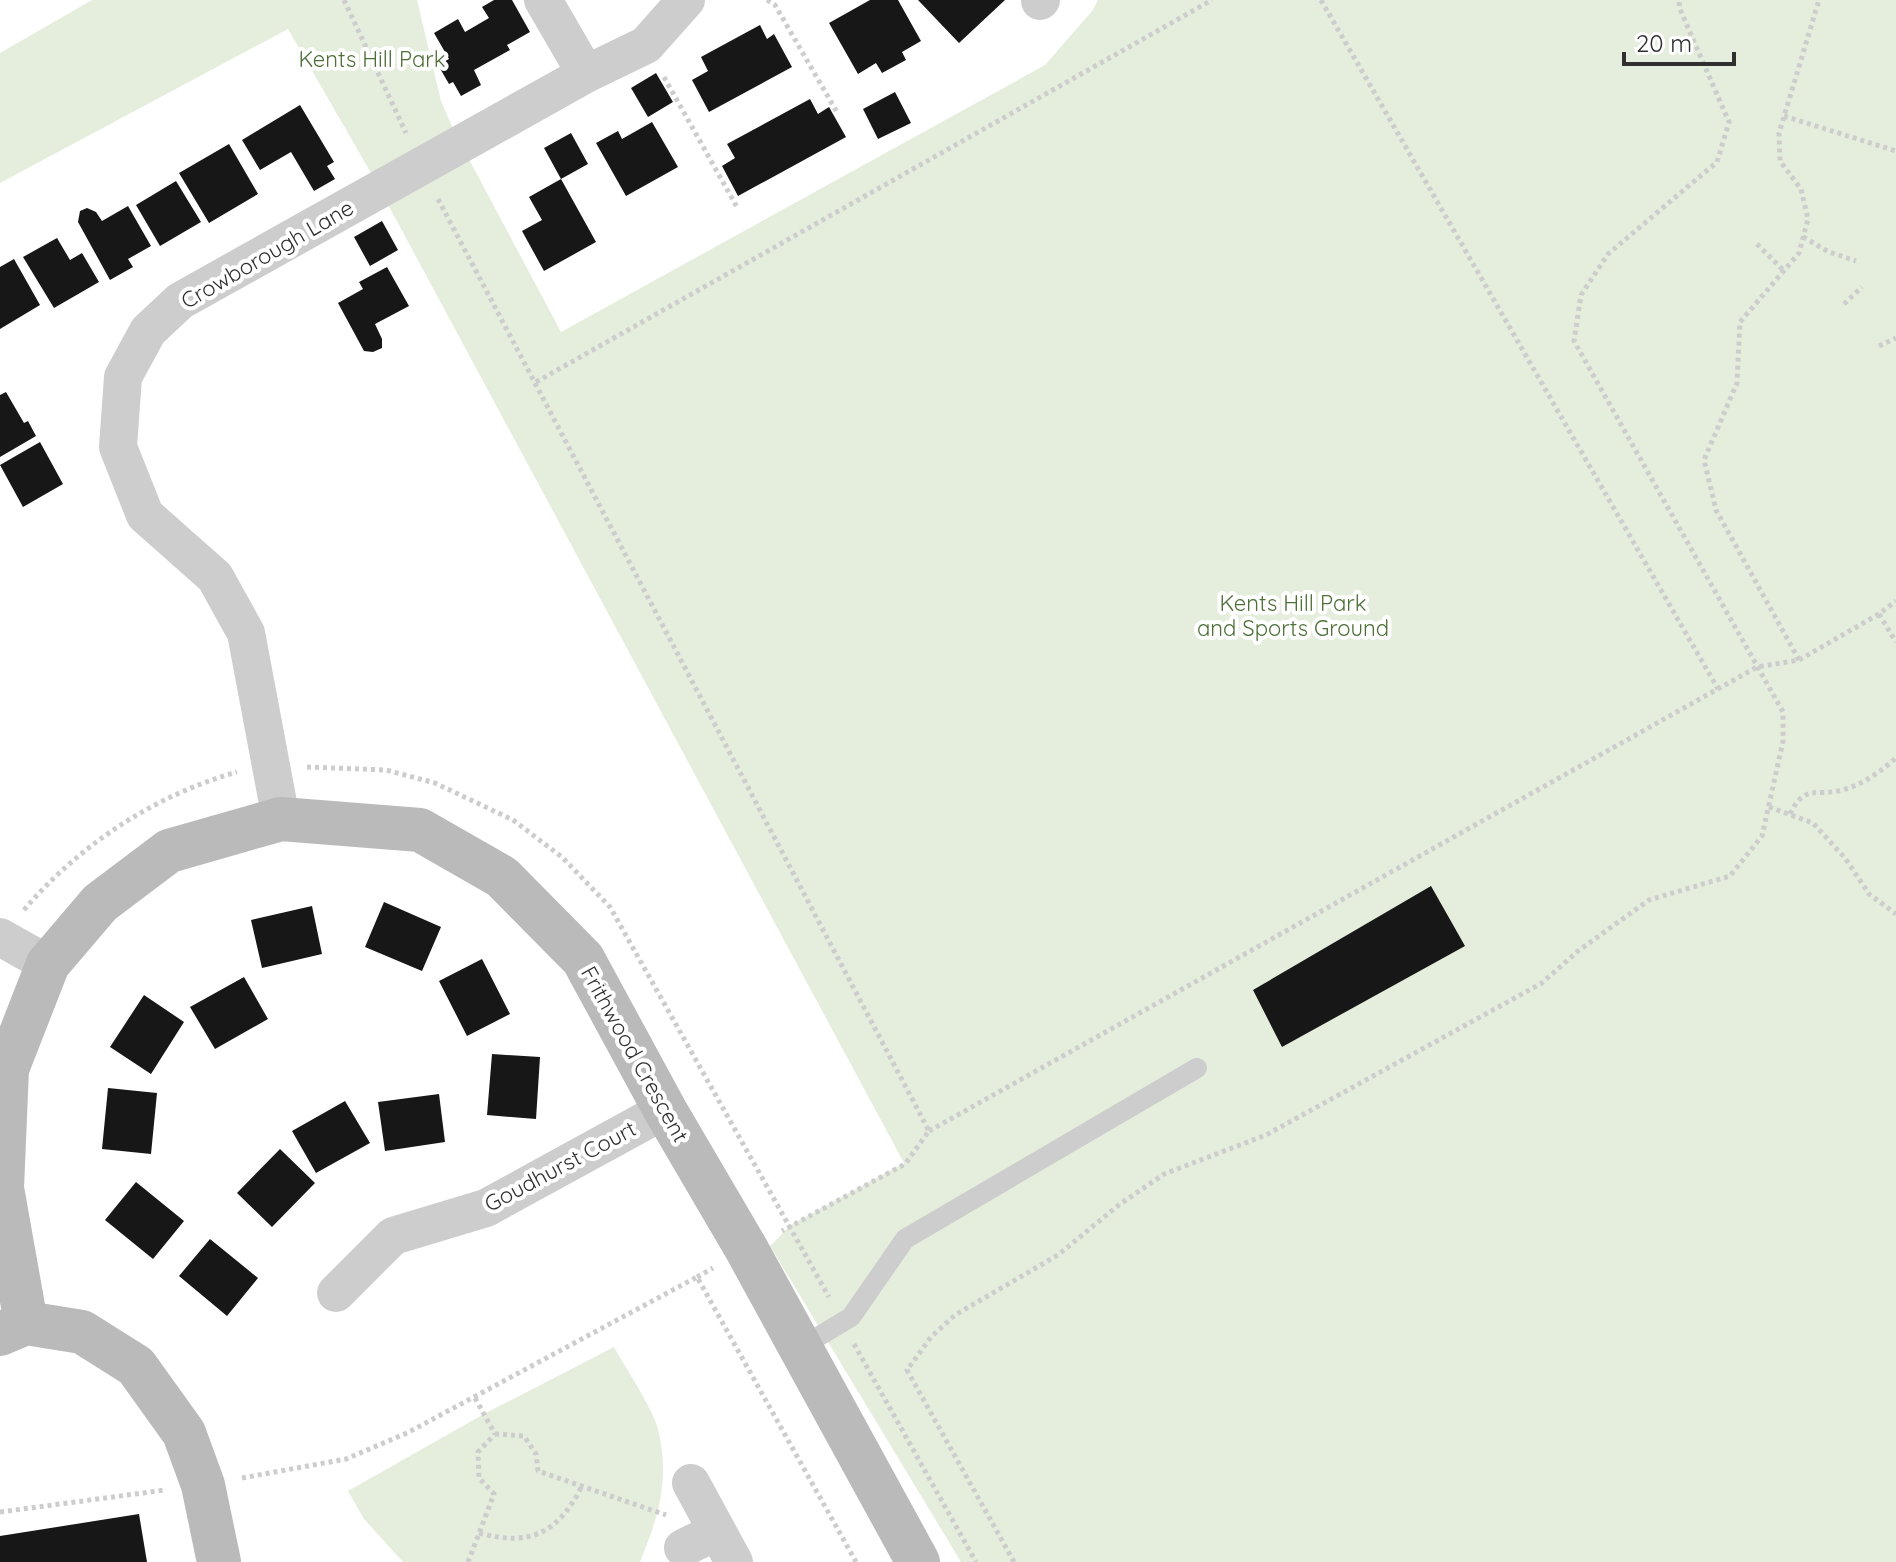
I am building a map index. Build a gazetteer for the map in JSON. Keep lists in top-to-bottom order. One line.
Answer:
{"streets":{"street":["Crowborough Lane","Frithwood Crescent","Goudhurst Court"]},"crossings":[["Crowborough Lane","Frithwood Crescent"],["Frithwood Crescent","Goudhurst Court"]],"parks":["Kents Hill Park","Kents Hill Park and Sports Ground"],"scale_bar":"20 m"}
